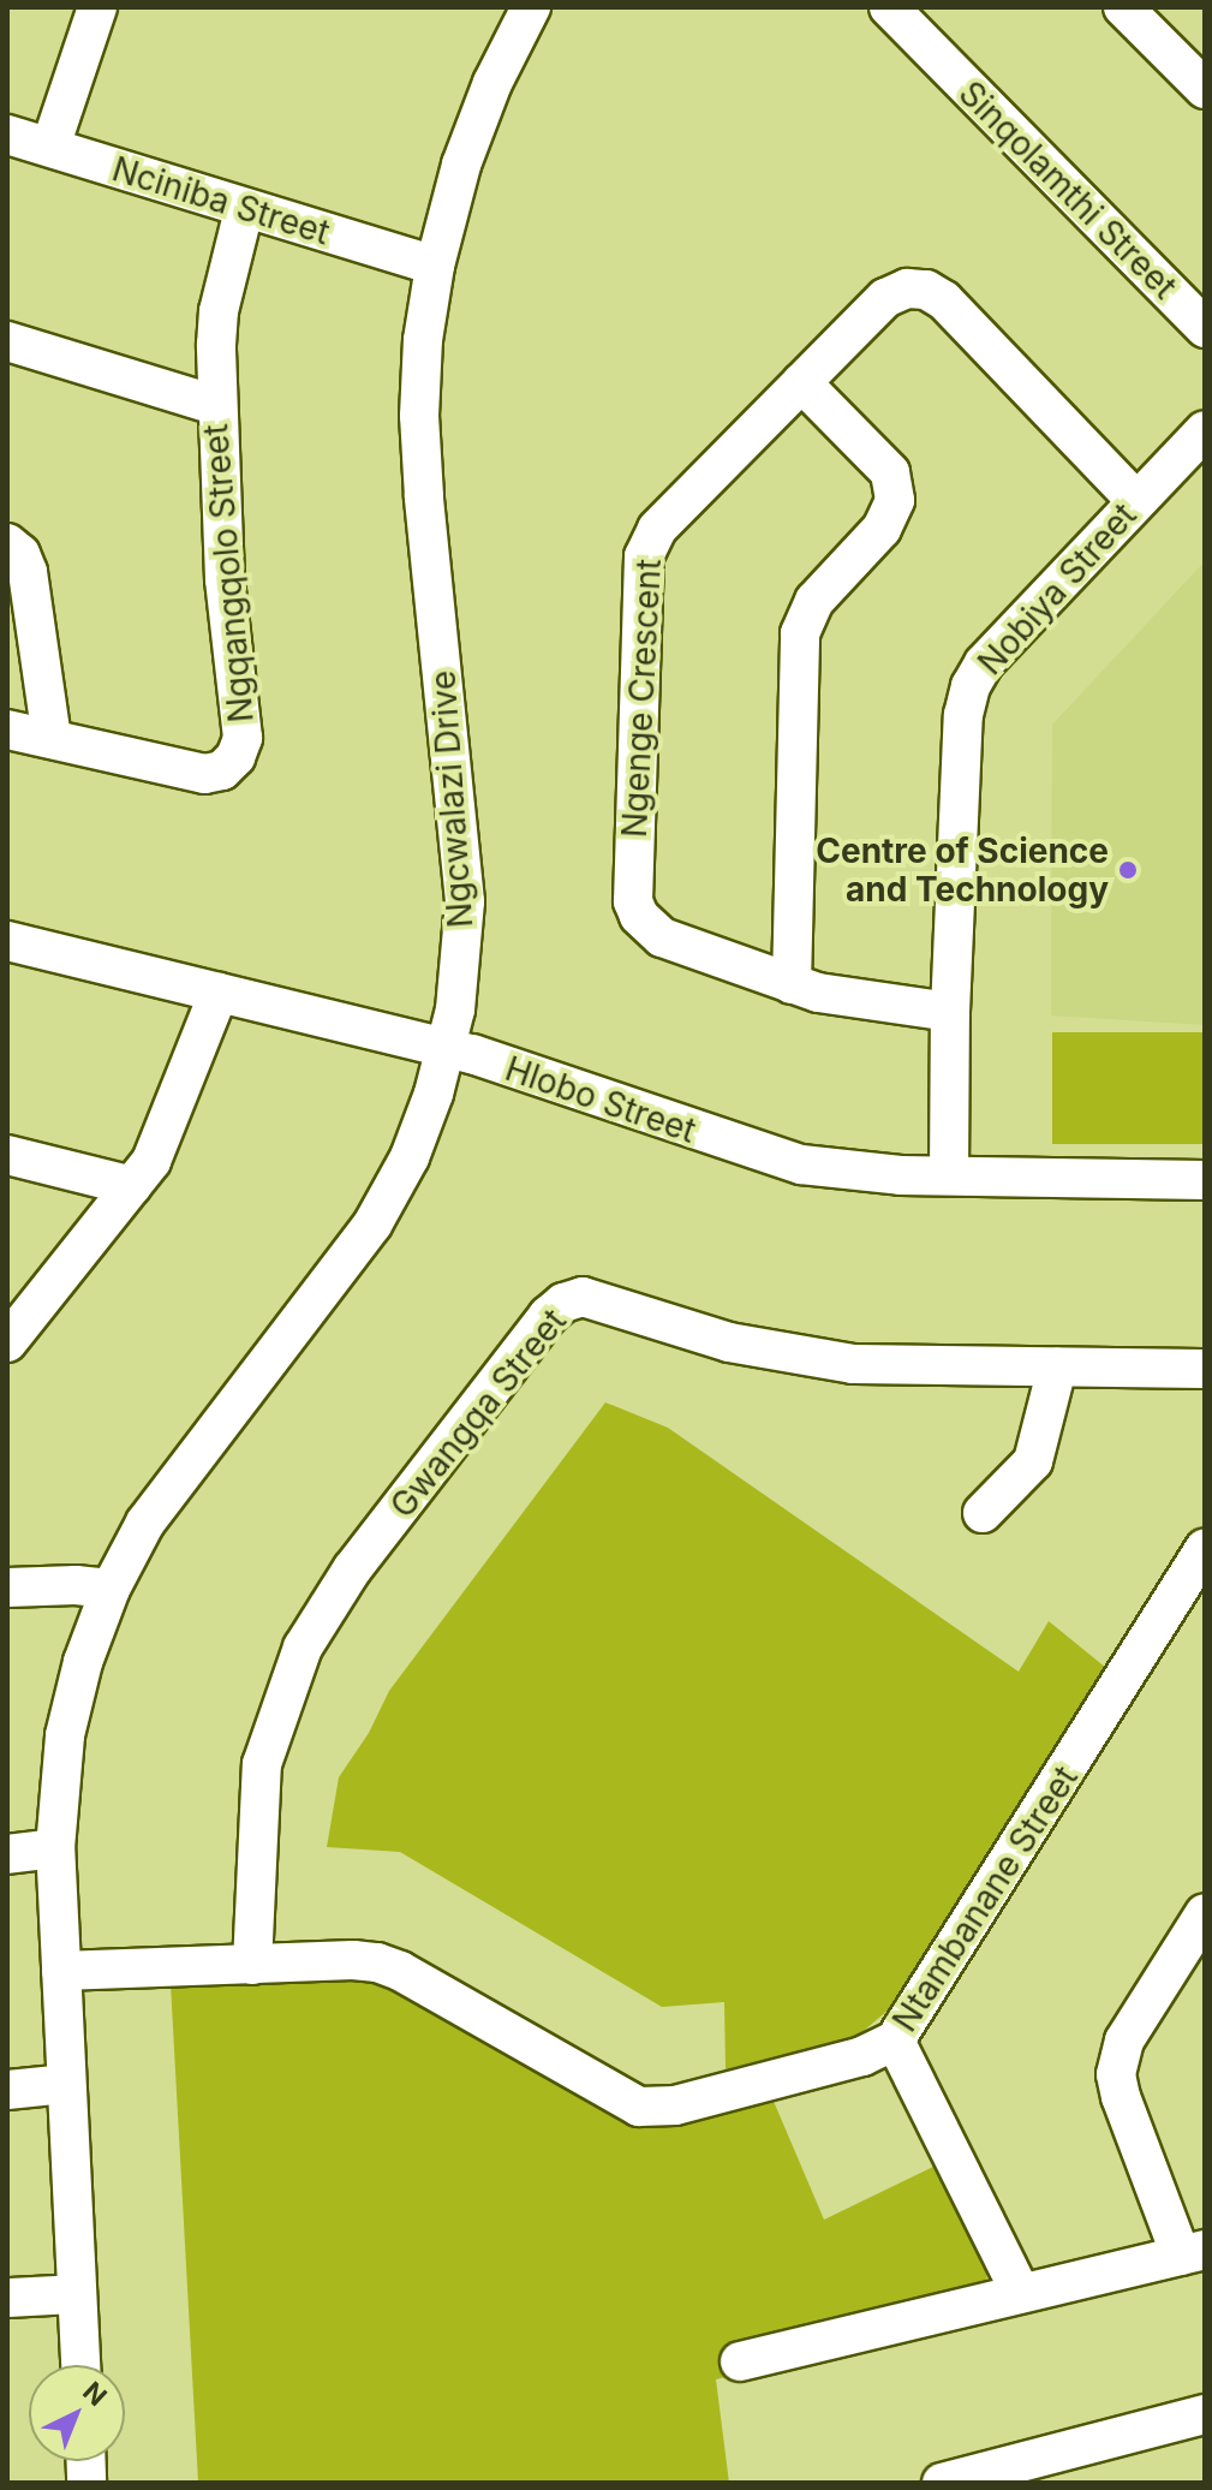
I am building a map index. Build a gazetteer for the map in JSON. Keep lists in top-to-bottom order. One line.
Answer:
{"streets":{"street":["Sinqolamthi Street","Nciniba Street","Ngqangqolo Street","Nobiya Street","Ngenge Crescent","Ngcwalazi Drive","Hlobo Street","Gwangqa Street","Ntambanane Street"]},"crossings":[["Nciniba Street","Ngqangqolo Street"],["Nciniba Street","Ngcwalazi Drive"],["Nobiya Street","Ngenge Crescent"],["Nobiya Street","Hlobo Street"],["Ngcwalazi Drive","Hlobo Street"],["Ngcwalazi Drive","Ntambanane Street"],["Gwangqa Street","Ntambanane Street"]],"places":["Centre of Science and Technology"],"north":"top right"}
